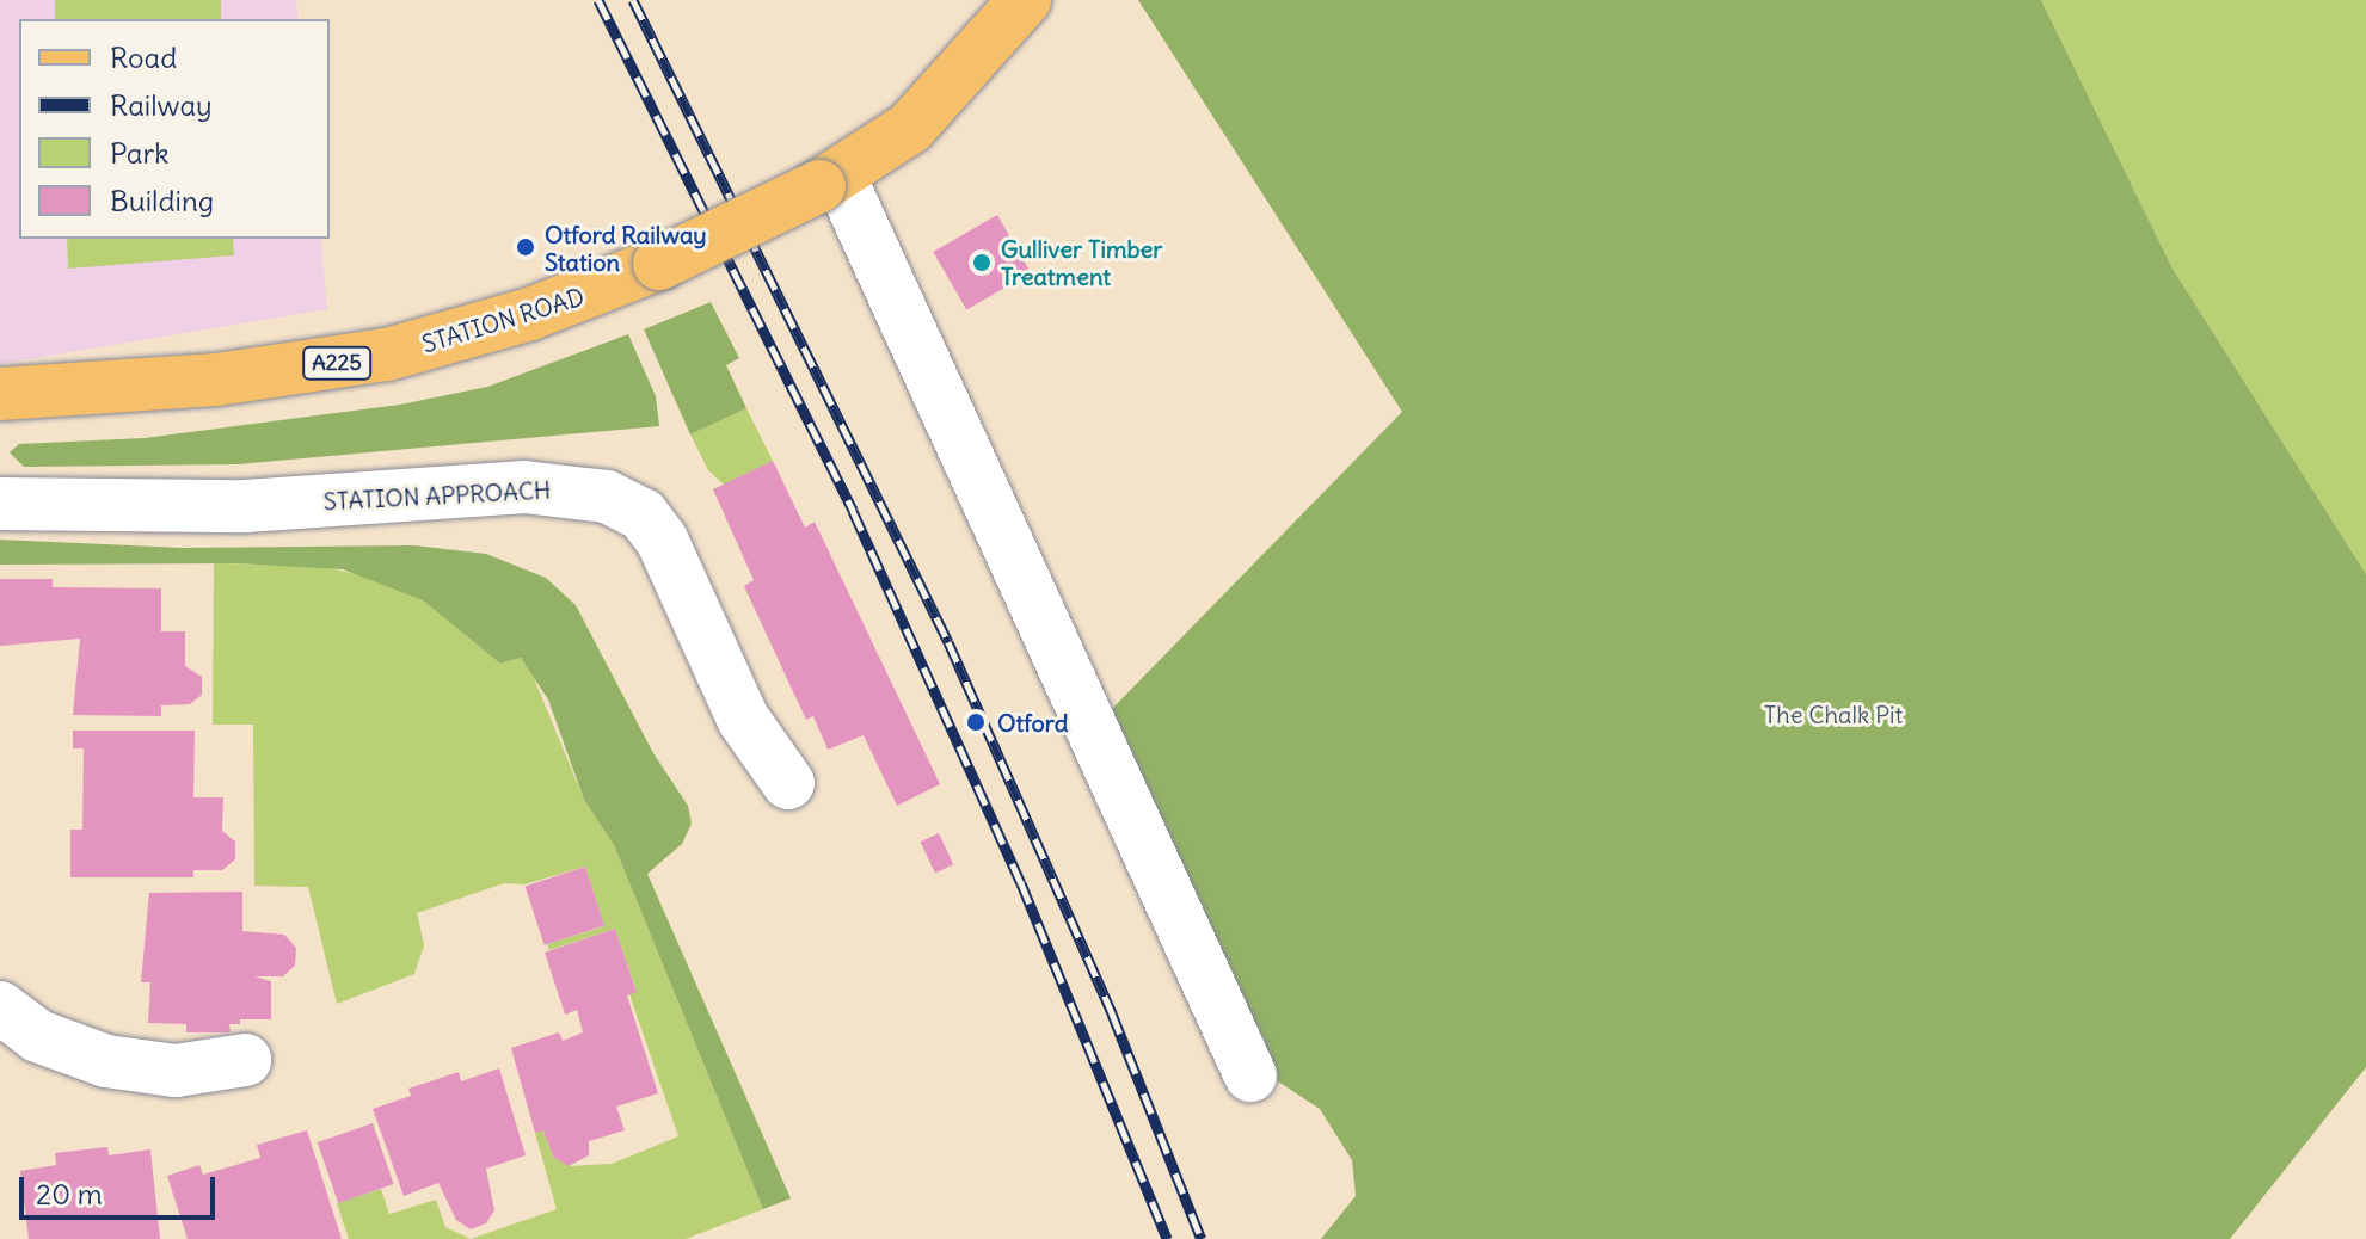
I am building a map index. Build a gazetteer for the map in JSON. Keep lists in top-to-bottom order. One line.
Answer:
{"streets":{"main road":["STATION ROAD","A225"],"street":["STATION APPROACH"]},"parks":["The Chalk Pit"],"places":["Otford Railway Station","Gulliver Timber Treatment","Otford"],"legend":["Road","Railway","Park","Building"],"scale_bar":"20 m"}
